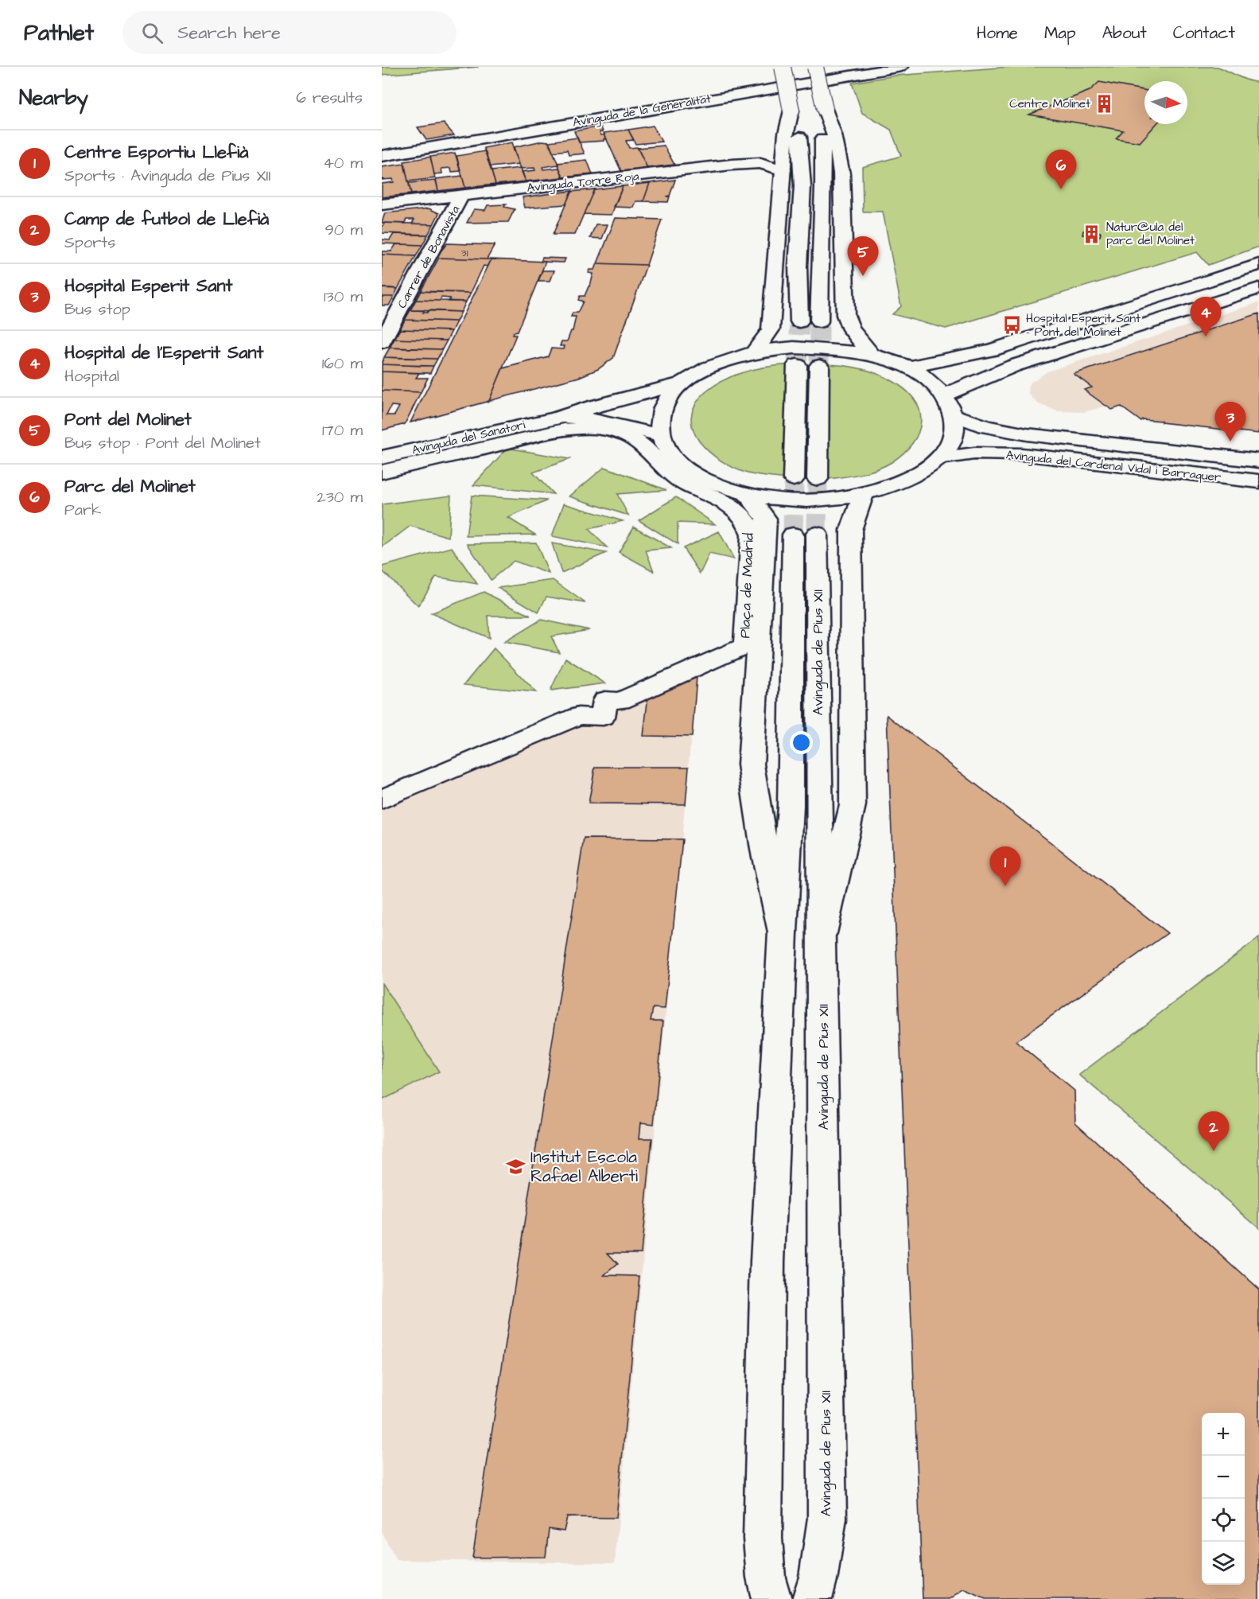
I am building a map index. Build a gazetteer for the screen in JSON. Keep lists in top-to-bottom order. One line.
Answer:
{"streets":{"street":["Avinguda de la Generalitat","Avinguda Torre Roja","Carrer de Bonavista","Avinguda del Sanatori","Avinguda del Cardenal Vidal i Barraquer","Plaça de Madrid","Avinguda de Pius XII"]},"crossings":[["Avinguda Torre Roja","Carrer de Bonavista"]],"places":{"building":["Centre Molinet","Natur@ula del parc del Molinet"],"bus stop":["Hospital Esperit Sant - Pont del Molinet"],"school or university":["Institut Escola Rafael Alberti"]},"house_numbers":["31"],"north":"right","page":{"header":"Pathlet","search":"Search here","nav":["Home","Map","About","Contact"],"heading":["Nearby","6 results"],"list":[{"mark":"1","name":"Centre Esportiu Llefià","note":"Sports · Avinguda de Pius XII","value":"40 m"},{"mark":"2","name":"Camp de futbol de Llefià","note":"Sports","value":"90 m"},{"mark":"3","name":"Hospital Esperit Sant","note":"Bus stop","value":"130 m"},{"mark":"4","name":"Hospital de l'Esperit Sant","note":"Hospital","value":"160 m"},{"mark":"5","name":"Pont del Molinet","note":"Bus stop · Pont del Molinet","value":"170 m"},{"mark":"6","name":"Parc del Molinet","note":"Park","value":"230 m"}],"pins":["6","5","4","3","1","2"],"map_buttons":["+","−"]}}
